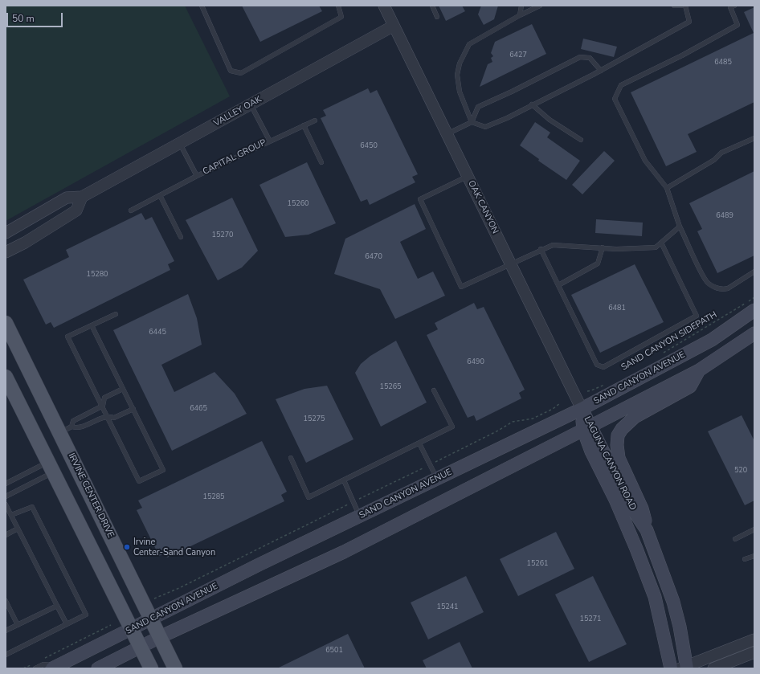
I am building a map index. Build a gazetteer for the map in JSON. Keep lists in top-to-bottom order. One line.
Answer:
{"streets":{"main road":["SAND CANYON AVENUE","LAGUNA CANYON ROAD","IRVINE CENTER DRIVE"],"street":["VALLEY OAK","OAK CANYON"],"lane":["CAPITAL GROUP"],"path":["SAND CANYON SIDEPATH"]},"crossings":[["VALLEY OAK","CAPITAL GROUP"],["VALLEY OAK","OAK CANYON"],["OAK CANYON","SAND CANYON AVENUE"],["OAK CANYON","LAGUNA CANYON ROAD"],["SAND CANYON AVENUE","LAGUNA CANYON ROAD"],["SAND CANYON AVENUE","IRVINE CENTER DRIVE"]],"places":["Irvine Center-Sand Canyon"],"house_numbers":["6427","6485","6450","15260","6489","15270","6470","15280","6481","6445","6490","15265","6465","15275","520","15285","15261","15241","15271","6501"],"scale_bar":"50 m"}
